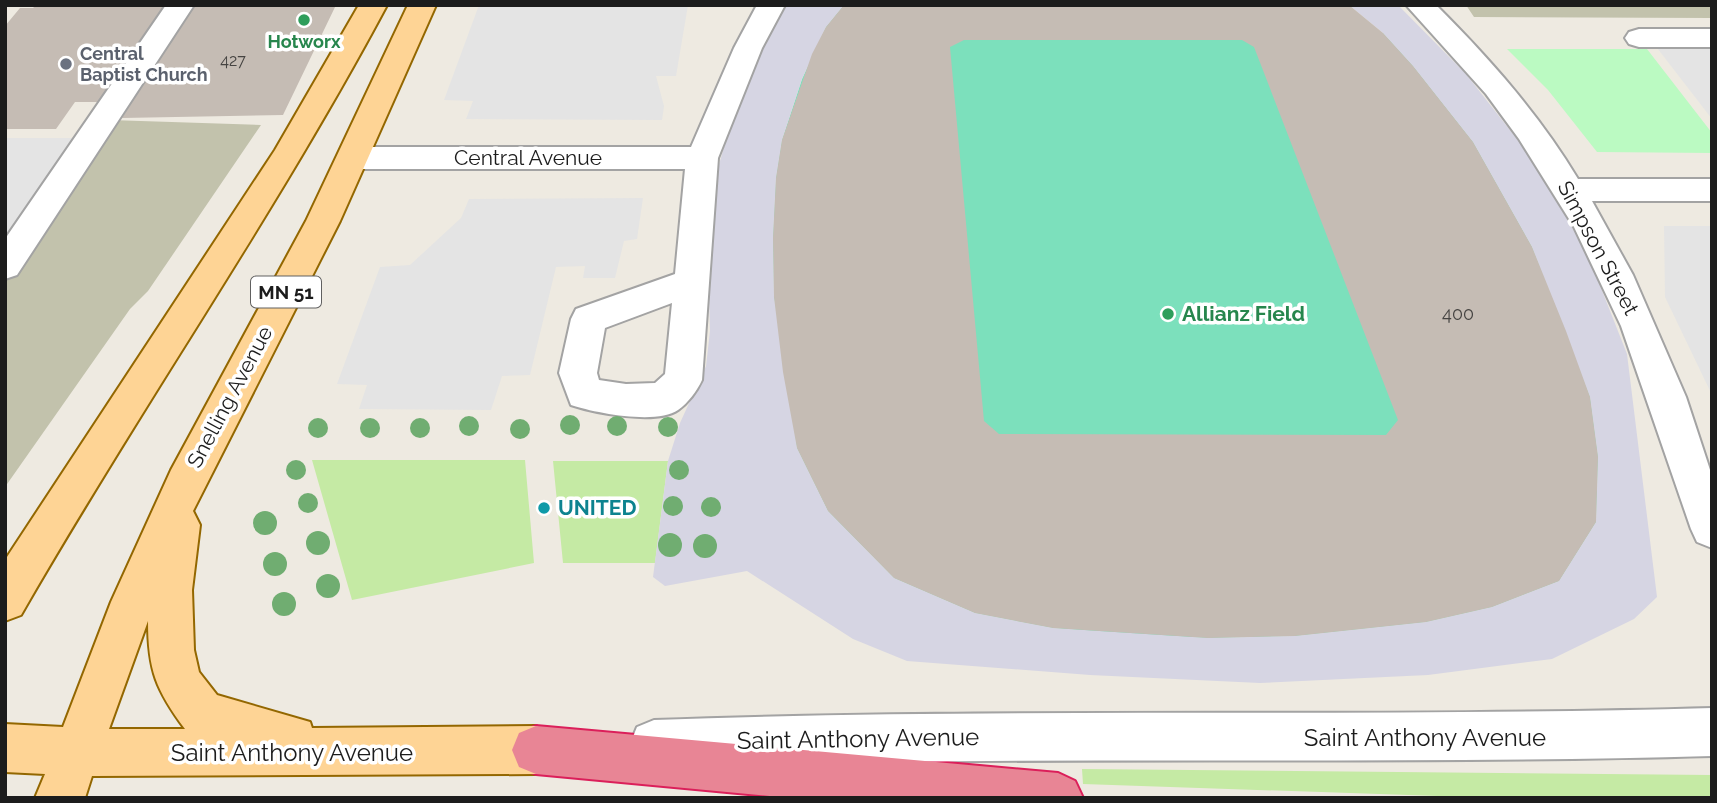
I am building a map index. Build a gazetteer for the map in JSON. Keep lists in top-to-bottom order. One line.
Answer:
{"streets":{"main road":["MN 51","Snelling Avenue","Saint Anthony Avenue"],"street":["Central Avenue","Simpson Street"]},"crossings":[["Central Avenue","Snelling Avenue"],["Snelling Avenue","Saint Anthony Avenue"]],"places":["Hotworx","Central Baptist Church","Allianz Field","UNITED"],"house_numbers":["427","400"]}
